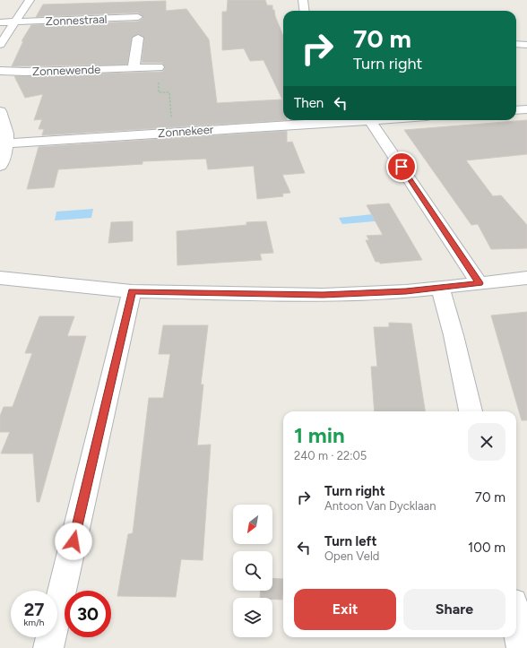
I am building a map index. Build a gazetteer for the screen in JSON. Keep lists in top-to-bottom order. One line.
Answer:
{"streets":{"street":["Zonnestraal","Zonnewende","Zonnekeer"]},"north":"bottom left","page":{"turn":["70 m","Turn right"],"then":"Then","heading":["1 min","240 m · 22:05"],"list":[{"name":"Turn right","note":"Antoon Van Dycklaan","value":"70 m"},{"name":"Turn left","note":"Open Veld","value":"100 m"}],"buttons":["Exit","Share"],"speed":"27 km/h","limit":"30"}}
